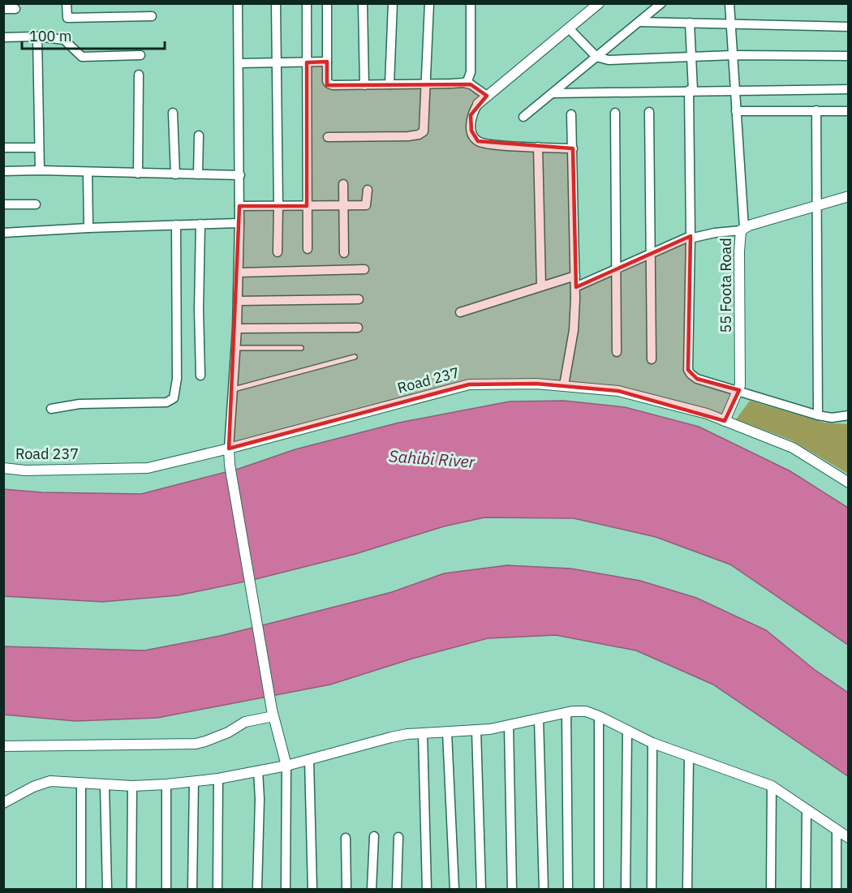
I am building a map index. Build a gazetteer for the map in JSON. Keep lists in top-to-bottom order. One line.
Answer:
{"streets":{"street":["55 Foota Road","Road 237"]},"crossings":[["55 Foota Road","Road 237"]],"water":["Sahibi River"],"scale_bar":"100 m"}
